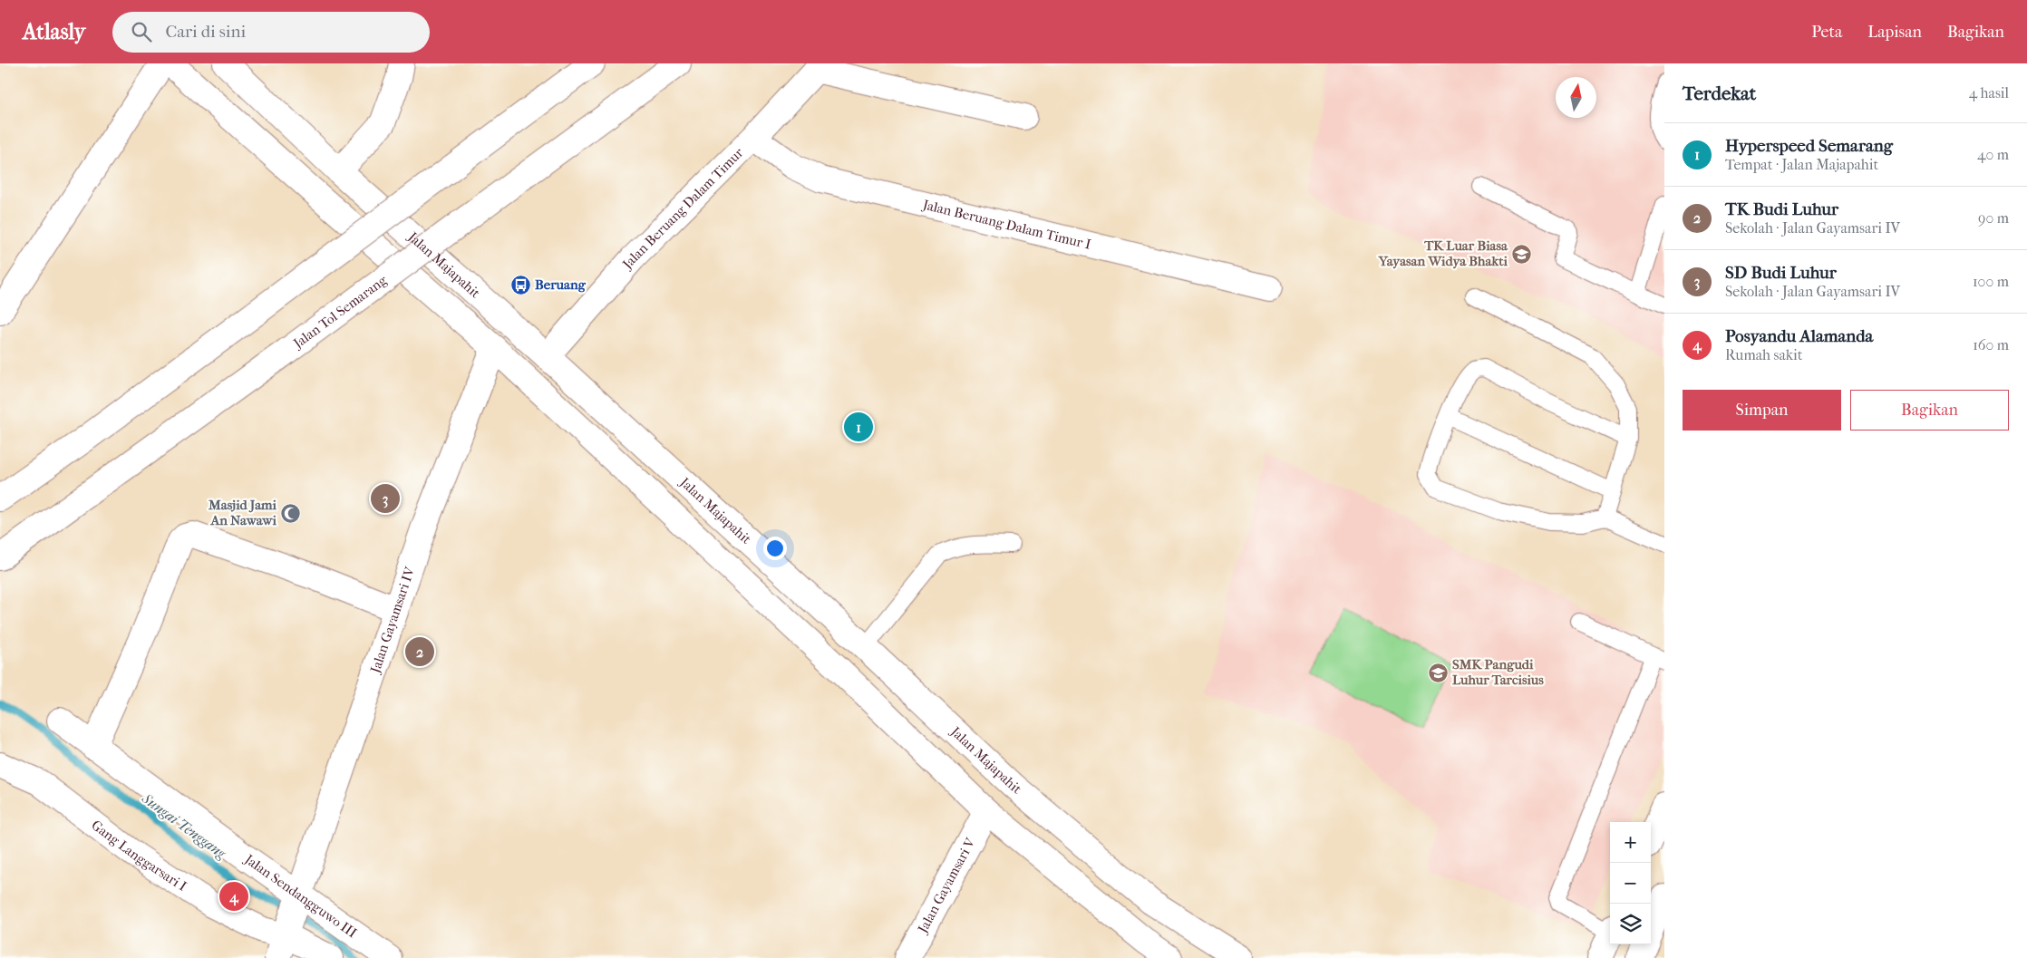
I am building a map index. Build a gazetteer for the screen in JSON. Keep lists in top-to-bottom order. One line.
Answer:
{"streets":{"main road":["Jalan Beruang Dalam Timur","Jalan Beruang Dalam Timur I","Jalan Majapahit","Jalan Tol Semarang","Jalan Gayamsari IV","Gang Langgarsari I","Jalan Gayamsari V","Jalan Sendangguwo III"]},"crossings":[["Jalan Beruang Dalam Timur","Jalan Beruang Dalam Timur I"],["Jalan Beruang Dalam Timur","Jalan Majapahit"],["Jalan Gayamsari IV","Gang Langgarsari I"],["Jalan Gayamsari IV","Jalan Sendangguwo III"],["Gang Langgarsari I","Jalan Sendangguwo III"]],"water":["Sungai Tenggang"],"places":{"school or university":["TK Luar Biasa Yayasan Widya Bhakti","SMK Pangudi Luhur Tarcisius"],"bus stop":["Beruang"],"mosque":["Masjid Jami An Nawawi"]},"north":"top","page":{"header":"Atlasly","search":"Cari di sini","nav":["Peta","Lapisan","Bagikan"],"heading":["Terdekat","4 hasil"],"list":[{"mark":"1","name":"Hyperspeed Semarang","note":"Tempat · Jalan Majapahit","value":"40 m"},{"mark":"2","name":"TK Budi Luhur","note":"Sekolah · Jalan Gayamsari IV","value":"90 m"},{"mark":"3","name":"SD Budi Luhur","note":"Sekolah · Jalan Gayamsari IV","value":"100 m"},{"mark":"4","name":"Posyandu Alamanda","note":"Rumah sakit","value":"160 m"}],"buttons":["Simpan","Bagikan"],"pins":["1","3","2","4"],"map_buttons":["+","−"]}}
